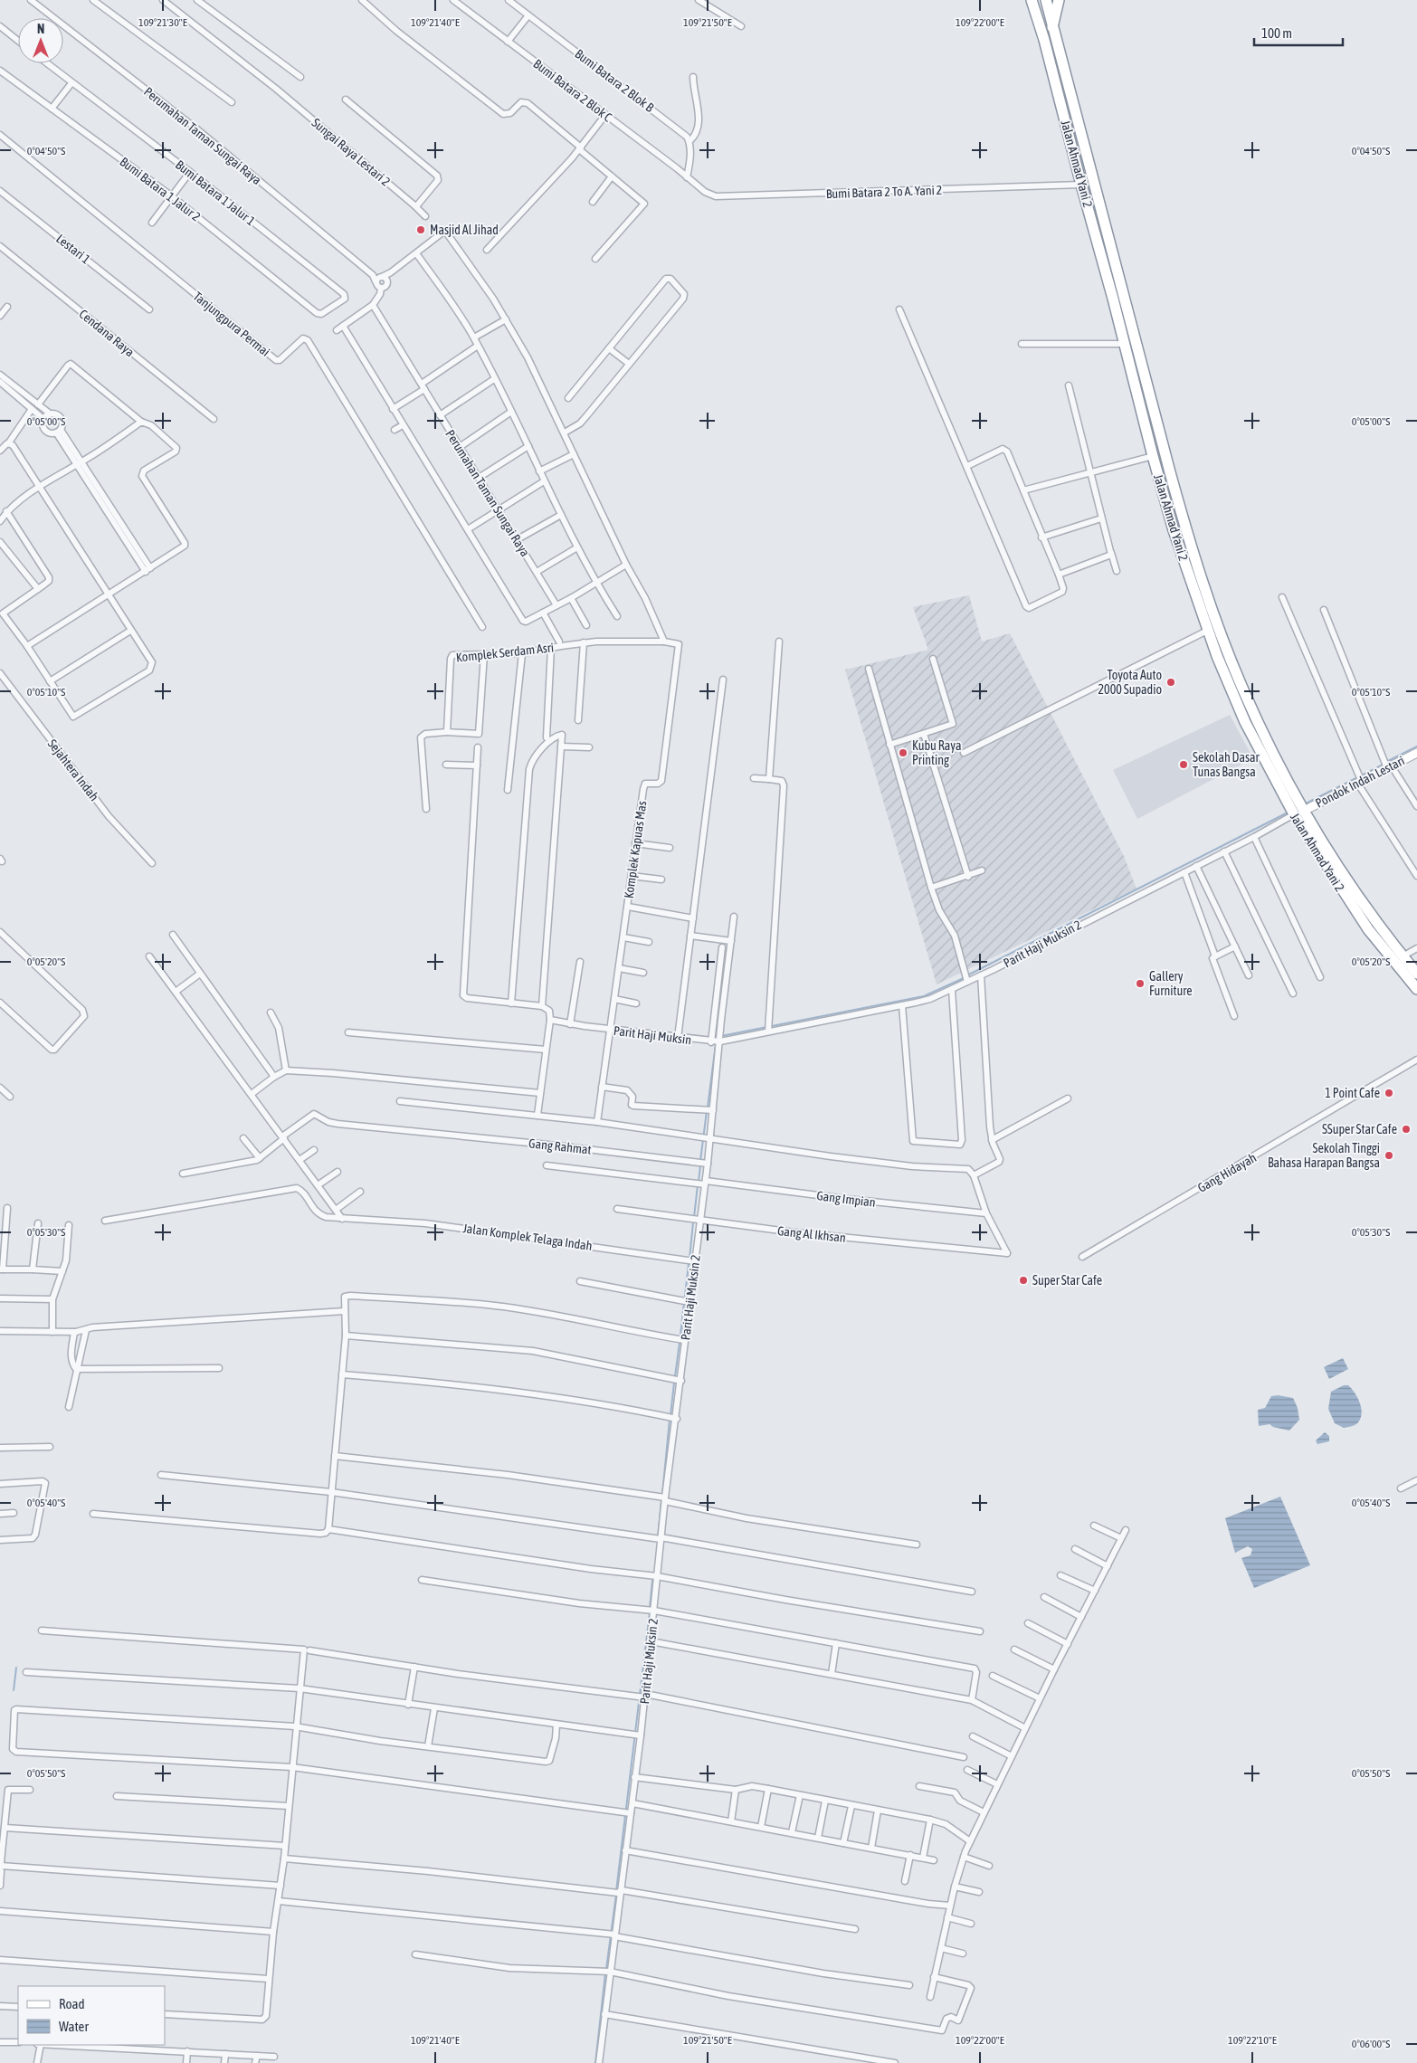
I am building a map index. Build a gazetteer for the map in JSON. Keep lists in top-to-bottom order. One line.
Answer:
{"streets":{"highway":["Jalan Ahmad Yani 2"],"street":["Bumi Batara 2 Blok B","Bumi Batara 2 Blok C","Perumahan Taman Sungai Raya","Sungai Raya Lestari 2","Bumi Batara 1 Jalur 2","Bumi Batara 2 To A. Yani 2","Bumi Batara 1 Jalur 1","Lestari 1","Tanjungpura Permai","Cendana Raya","Komplek Serdam Asri","Sejahtera Indah","Pondok Indah Lestari","Komplek Kapuas Mas","Parit Haji Muksin 2","Parit Haji Muksin","Gang Rahmat","Gang Hidayah","Gang Impian","Gang Al Ikhsan","Jalan Komplek Telaga Indah"]},"crossings":[["Bumi Batara 2 Blok C","Bumi Batara 2 To A. Yani 2"],["Jalan Ahmad Yani 2","Bumi Batara 2 To A. Yani 2"],["Jalan Ahmad Yani 2","Pondok Indah Lestari"],["Jalan Ahmad Yani 2","Parit Haji Muksin 2"],["Bumi Batara 1 Jalur 2","Bumi Batara 1 Jalur 1"],["Komplek Serdam Asri","Komplek Kapuas Mas"],["Pondok Indah Lestari","Parit Haji Muksin 2"],["Komplek Kapuas Mas","Parit Haji Muksin"],["Parit Haji Muksin 2","Parit Haji Muksin"],["Parit Haji Muksin 2","Gang Rahmat"],["Parit Haji Muksin 2","Gang Impian"],["Parit Haji Muksin 2","Gang Al Ikhsan"],["Parit Haji Muksin 2","Jalan Komplek Telaga Indah"],["Gang Impian","Gang Al Ikhsan"]],"places":["Masjid Al Jihad","Toyota Auto 2000 Supadio","Kubu Raya Printing","Sekolah Dasar Tunas Bangsa","Gallery Furniture","1 Point Cafe","SSuper Star Cafe","Sekolah Tinggi Bahasa Harapan Bangsa","Super Star Cafe"],"legend":["Road","Water"],"scale_bar":"100 m","north":"top","coordinates":["109°21'30\"E","109°21'40\"E","109°21'50\"E","109°22'00\"E","0°04'50\"S","0°05'00\"S","0°05'10\"S","0°05'20\"S","0°05'30\"S","0°05'40\"S","0°05'50\"S","109°22'10\"E","0°06'00\"S"]}
